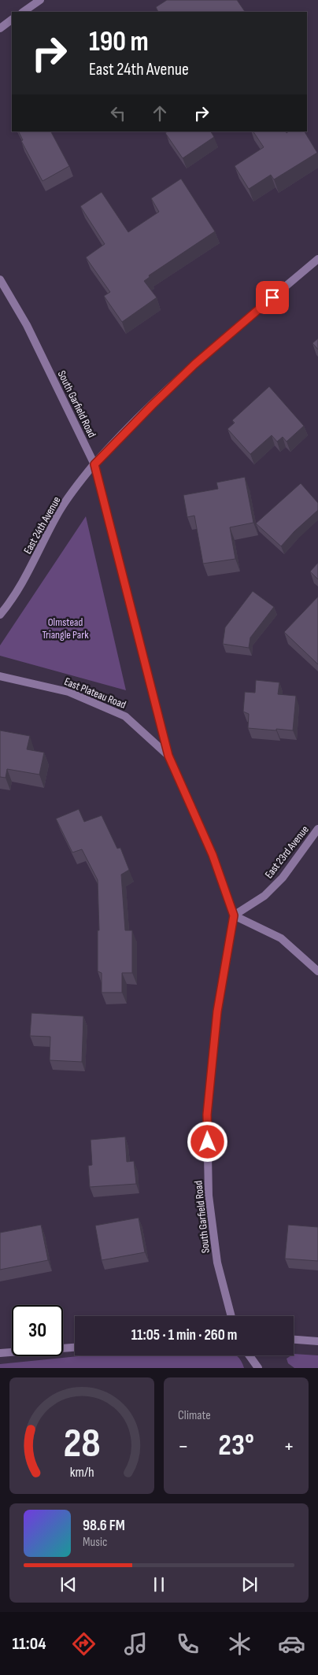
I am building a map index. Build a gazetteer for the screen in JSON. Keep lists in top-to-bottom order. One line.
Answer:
{"streets":{"street":["South Garfield Road","East 24th Avenue","East Plateau Road","East 23rd Avenue"]},"crossings":[["South Garfield Road","East 24th Avenue"],["South Garfield Road","East Plateau Road"],["South Garfield Road","East 23rd Avenue"]],"parks":["Olmstead Triangle Park"],"page":{"turn":["190 m","East 24th Avenue"],"limit":"30","trip":"11:05 · 1 min · 260 m","tile":"Climate","heat":["−","23°","+"],"song":["98.6 FM","Music"],"tabs":"11:04","gauge":["28","km/h"]}}
